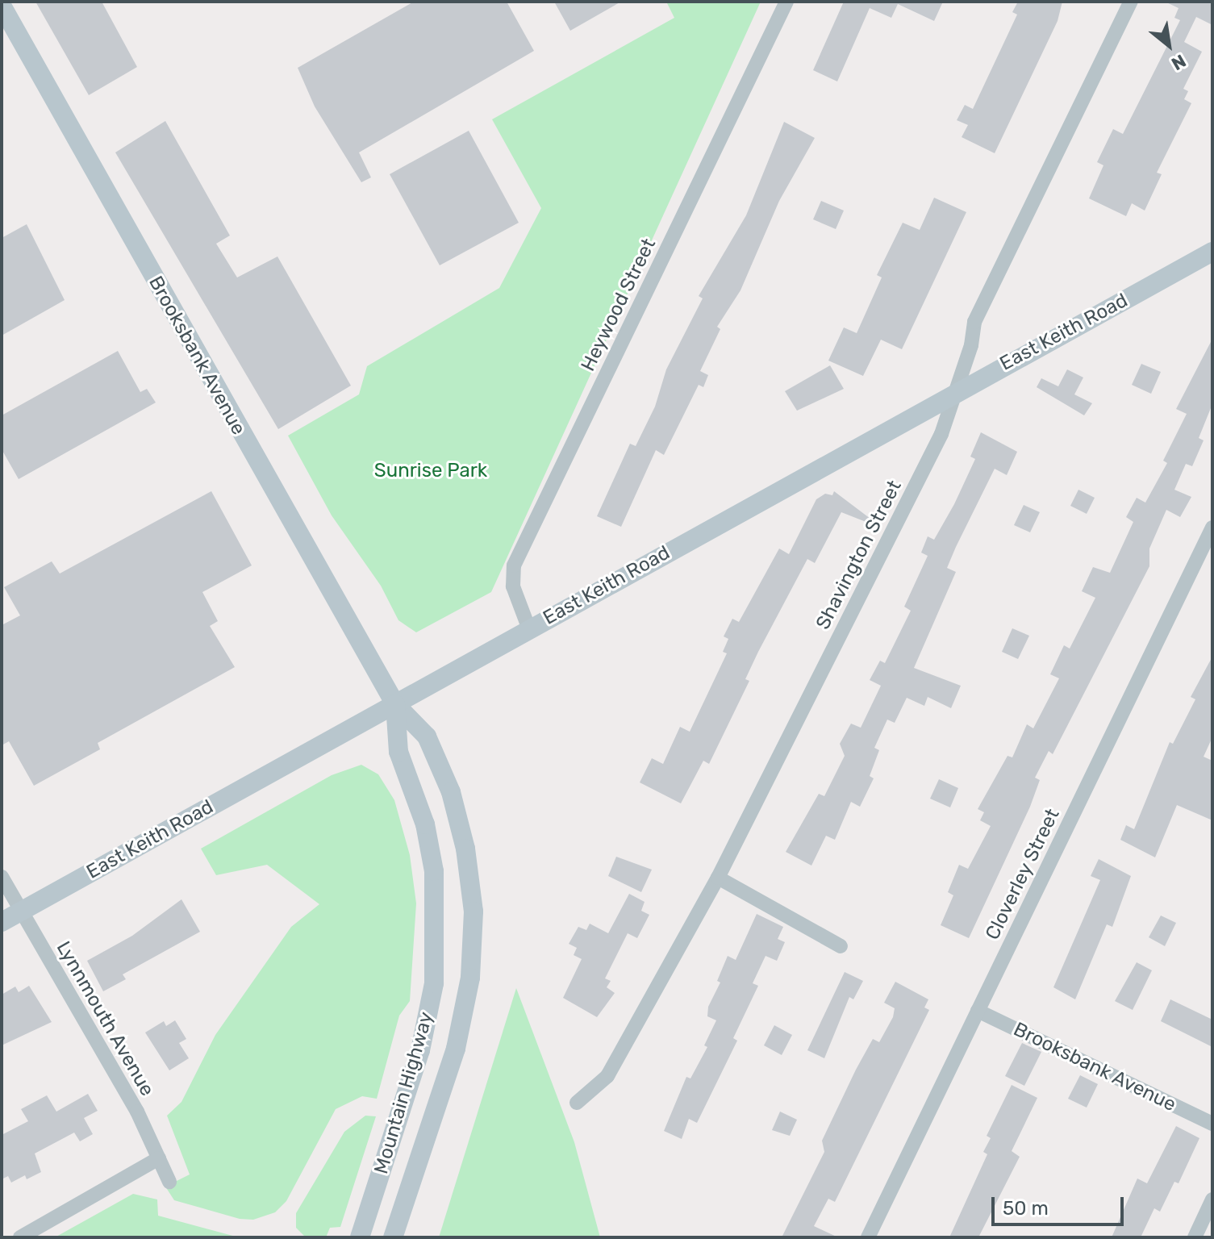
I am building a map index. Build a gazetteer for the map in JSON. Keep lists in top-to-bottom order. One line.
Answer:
{"streets":{"main road":["East Keith Road","Brooksbank Avenue","Mountain Highway"],"street":["Heywood Street","Shavington Street","Cloverley Street","Lynnmouth Avenue"]},"crossings":[["Heywood Street","East Keith Road"],["East Keith Road","Brooksbank Avenue"],["East Keith Road","Shavington Street"],["East Keith Road","Lynnmouth Avenue"],["East Keith Road","Mountain Highway"],["Brooksbank Avenue","Cloverley Street"],["Brooksbank Avenue","Mountain Highway"]],"parks":["Sunrise Park"],"scale_bar":"50 m","north":"bottom right"}
